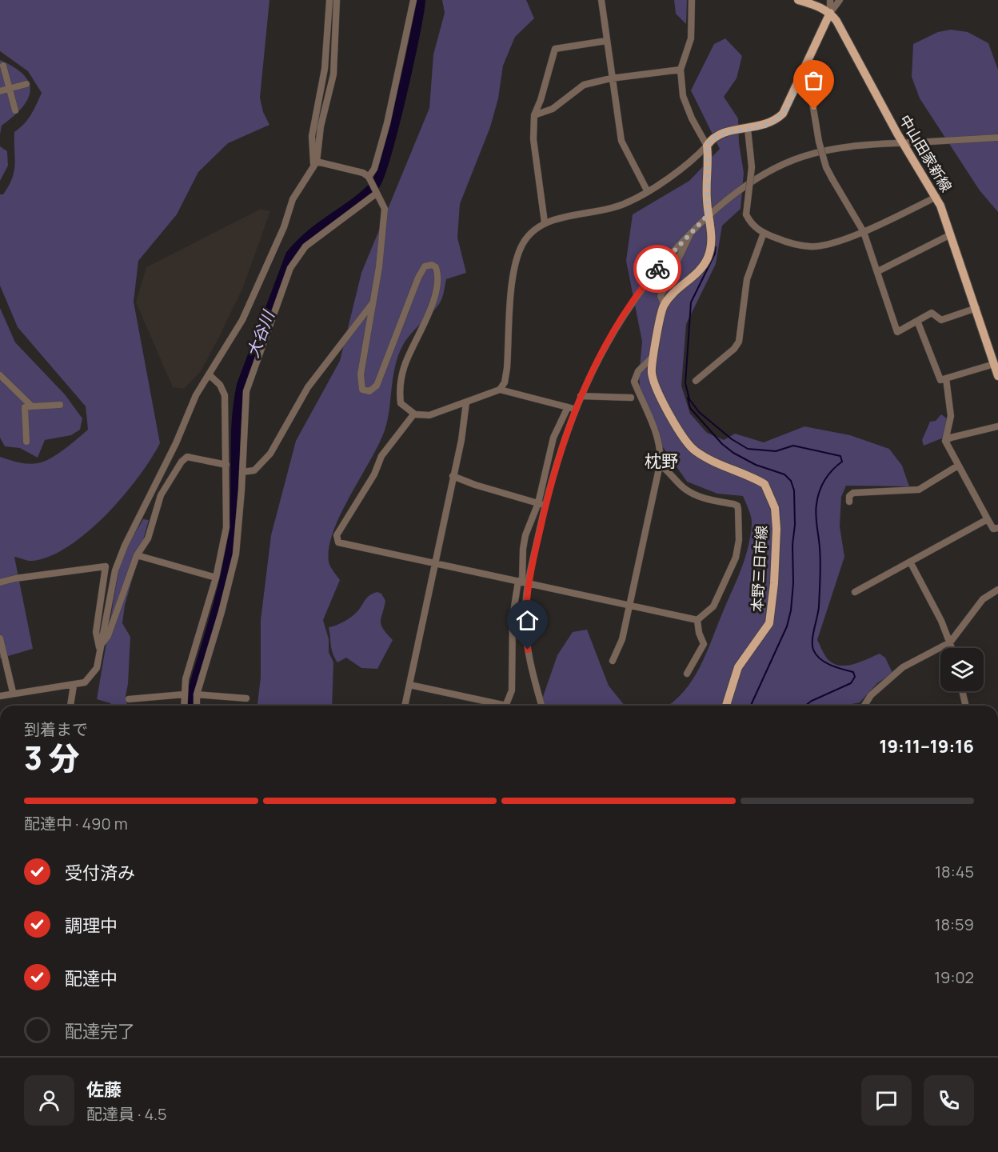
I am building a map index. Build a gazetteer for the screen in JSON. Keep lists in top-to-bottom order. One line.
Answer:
{"streets":{"main road":["中山田家新線","本野三日市線"]},"districts":["枕野"],"water":["大谷川"],"page":{"heading":["3 分","到着まで","19:11–19:16"],"panel":["佐藤","配達員 · 4.5"],"bar":"配達中 · 490 m","list":[["受付済み","18:45"],["調理中","18:59"],["配達中","19:02"],"配達完了"]}}
